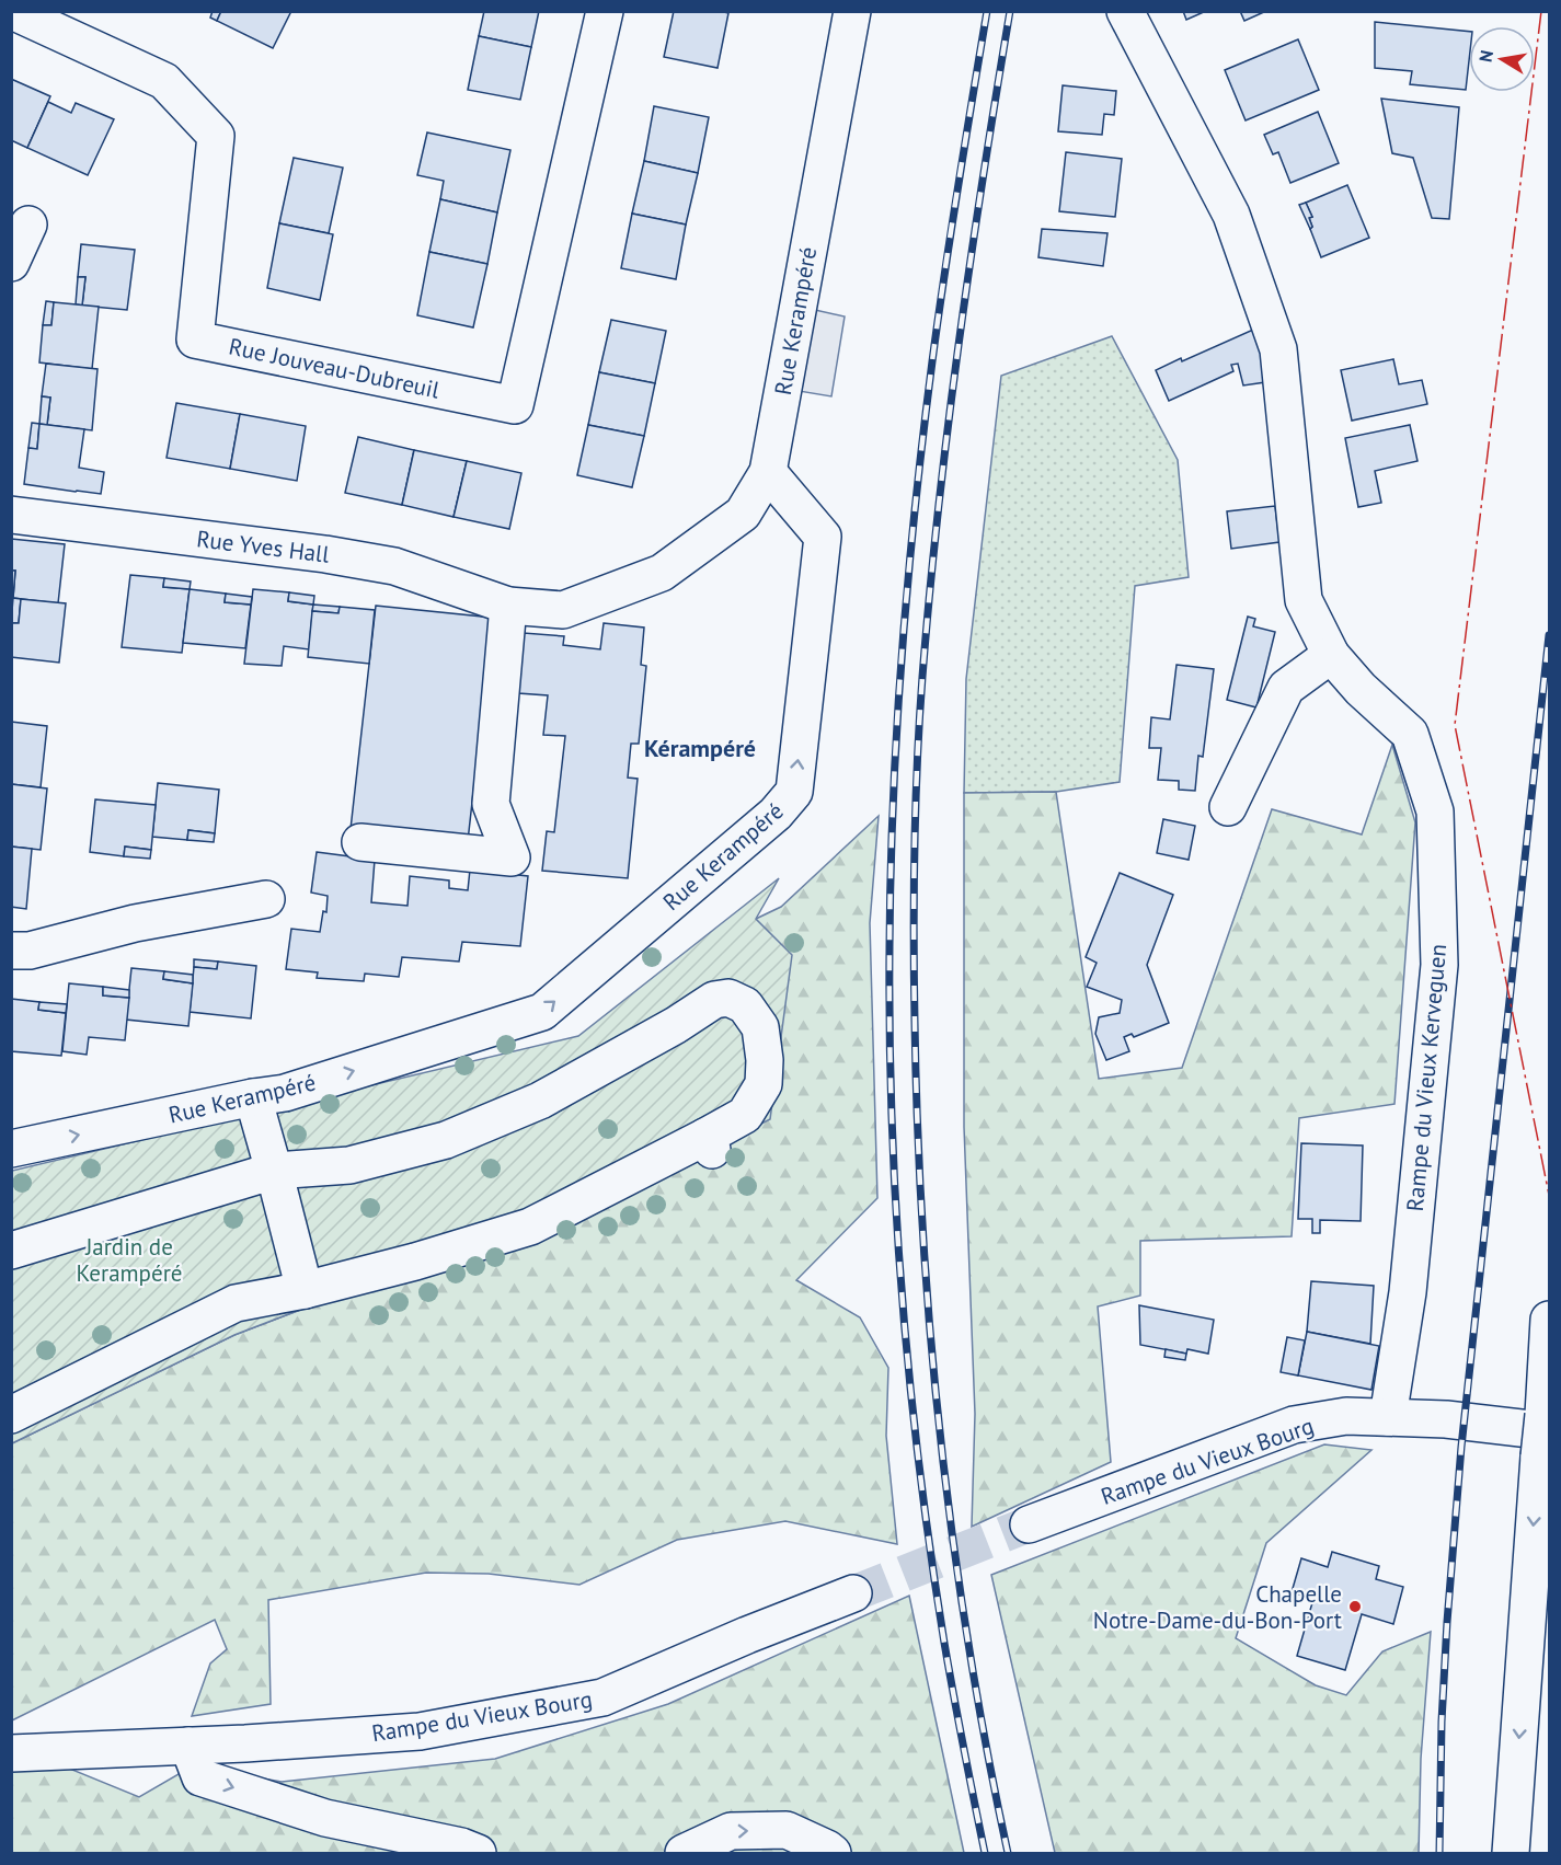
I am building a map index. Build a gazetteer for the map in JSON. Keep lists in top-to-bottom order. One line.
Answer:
{"streets":{"main road":["Rue Kerampéré","Rue Jouveau-Dubreuil","Rue Yves Hall","Rampe du Vieux Kerveguen","Rampe du Vieux Bourg"]},"crossings":[["Rue Kerampéré","Rue Yves Hall"],["Rampe du Vieux Kerveguen","Rampe du Vieux Bourg"]],"districts":["Kérampéré"],"parks":["Jardin de Kerampéré"],"places":["Chapelle Notre-Dame-du-Bon-Port"],"north":"left"}
